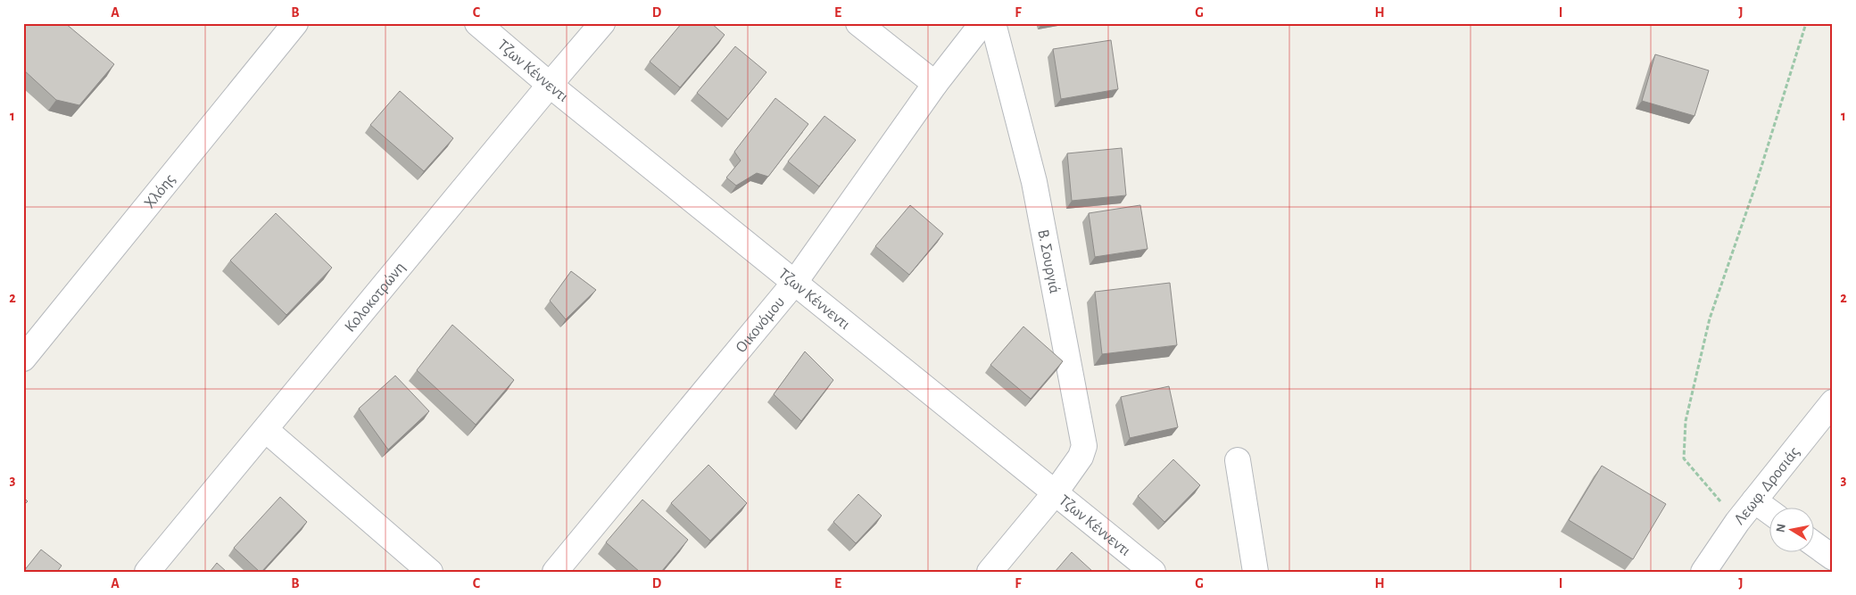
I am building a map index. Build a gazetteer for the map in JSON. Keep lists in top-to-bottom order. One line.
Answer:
{"streets":{"street":["Τζων Κέννεντι","Χλόης","Β. Σουργιά","Κολοκοτρώνη","Οικονόμου","Λεωφ. Δροσιάς"]},"crossings":[["Τζων Κέννεντι","Β. Σουργιά"],["Τζων Κέννεντι","Κολοκοτρώνη"],["Τζων Κέννεντι","Οικονόμου"]],"north":"left","grid":{"columns":["A","B","C","D","E","F","G","H","I","J"],"rows":["1","2","3"]}}
